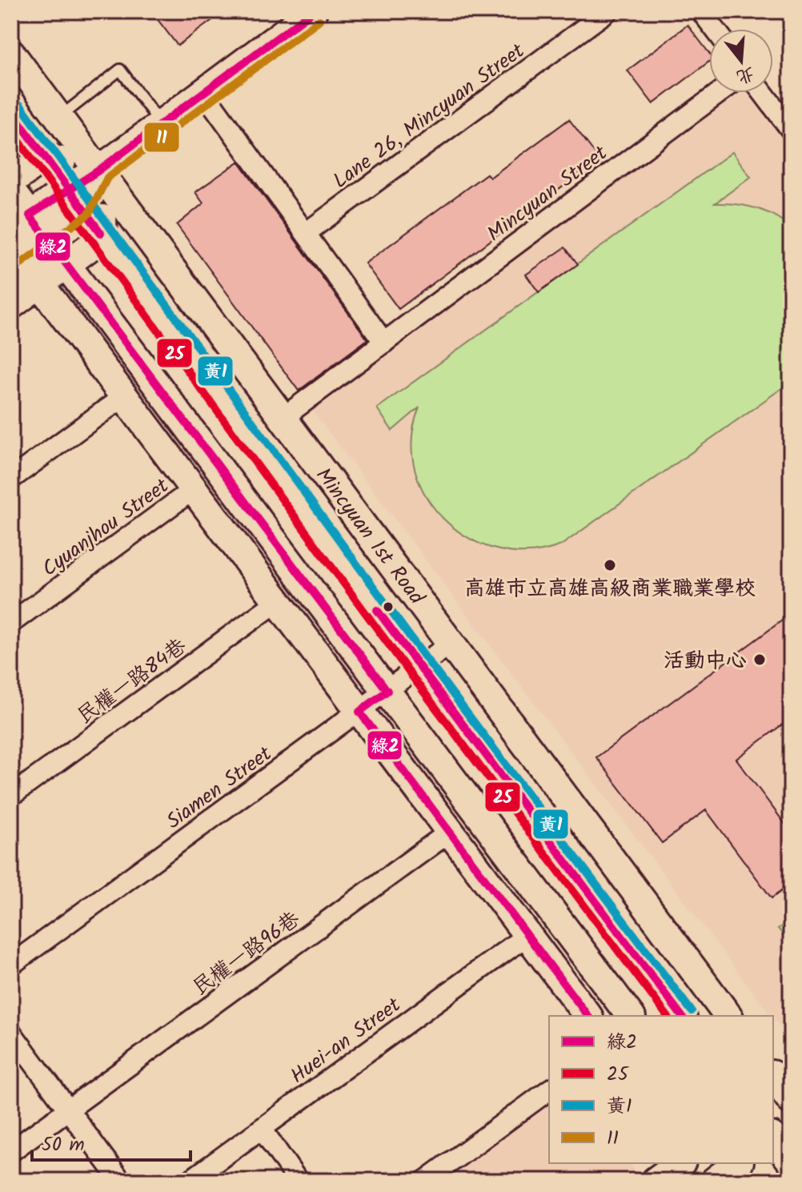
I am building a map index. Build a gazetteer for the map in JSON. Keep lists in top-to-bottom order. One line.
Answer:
{"streets":{"street":["Lane 26, Mincyuan Street","Mincyuan Street","Cyuanjhou Street","Mincyuan 1st Road","民權一路84巷","Siamen Street","民權一路96巷","Huei-an Street"]},"crossings":[["Mincyuan Street","Mincyuan 1st Road"],["Mincyuan 1st Road","Siamen Street"]],"places":["高雄市立高雄高級商業職業學校","活動中心"],"lines":["transit line 綠2","transit line 11","transit line 黃1","transit line 25"],"legend":["綠2","25","黃1","11"],"scale_bar":"50 m","north":"bottom"}
